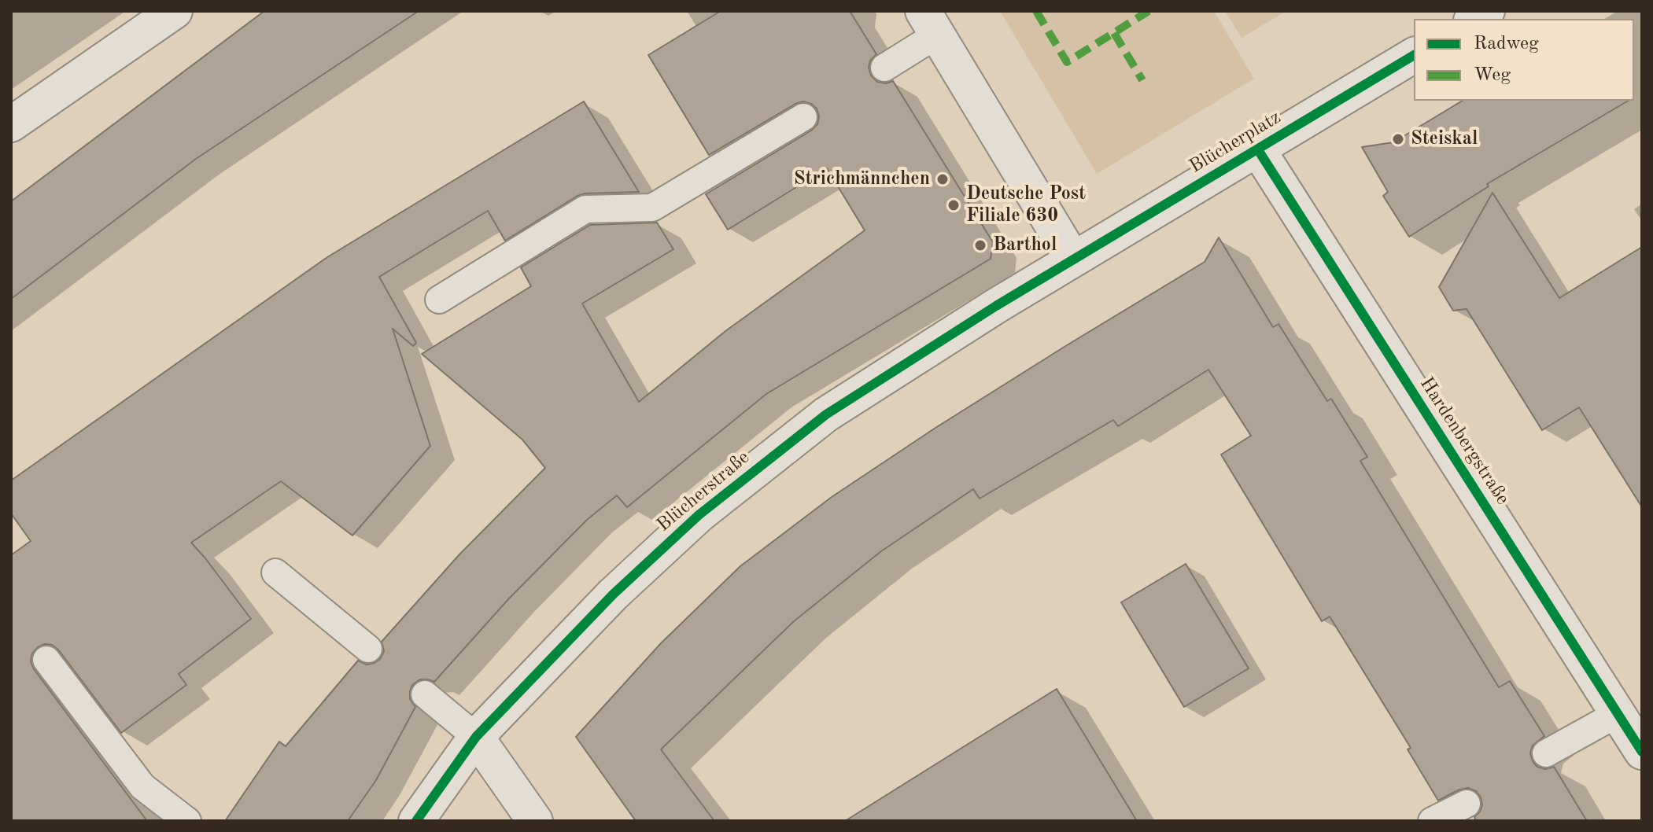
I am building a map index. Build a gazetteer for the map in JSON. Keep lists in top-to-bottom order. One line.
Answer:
{"streets":{"street":["Blücherplatz","Hardenbergstraße","Blücherstraße"]},"crossings":[["Blücherplatz","Hardenbergstraße"],["Blücherplatz","Blücherstraße"]],"places":["Steiskal","Strichmännchen","Deutsche Post Filiale 630","Barthol"],"legend":["Radweg","Weg"]}
